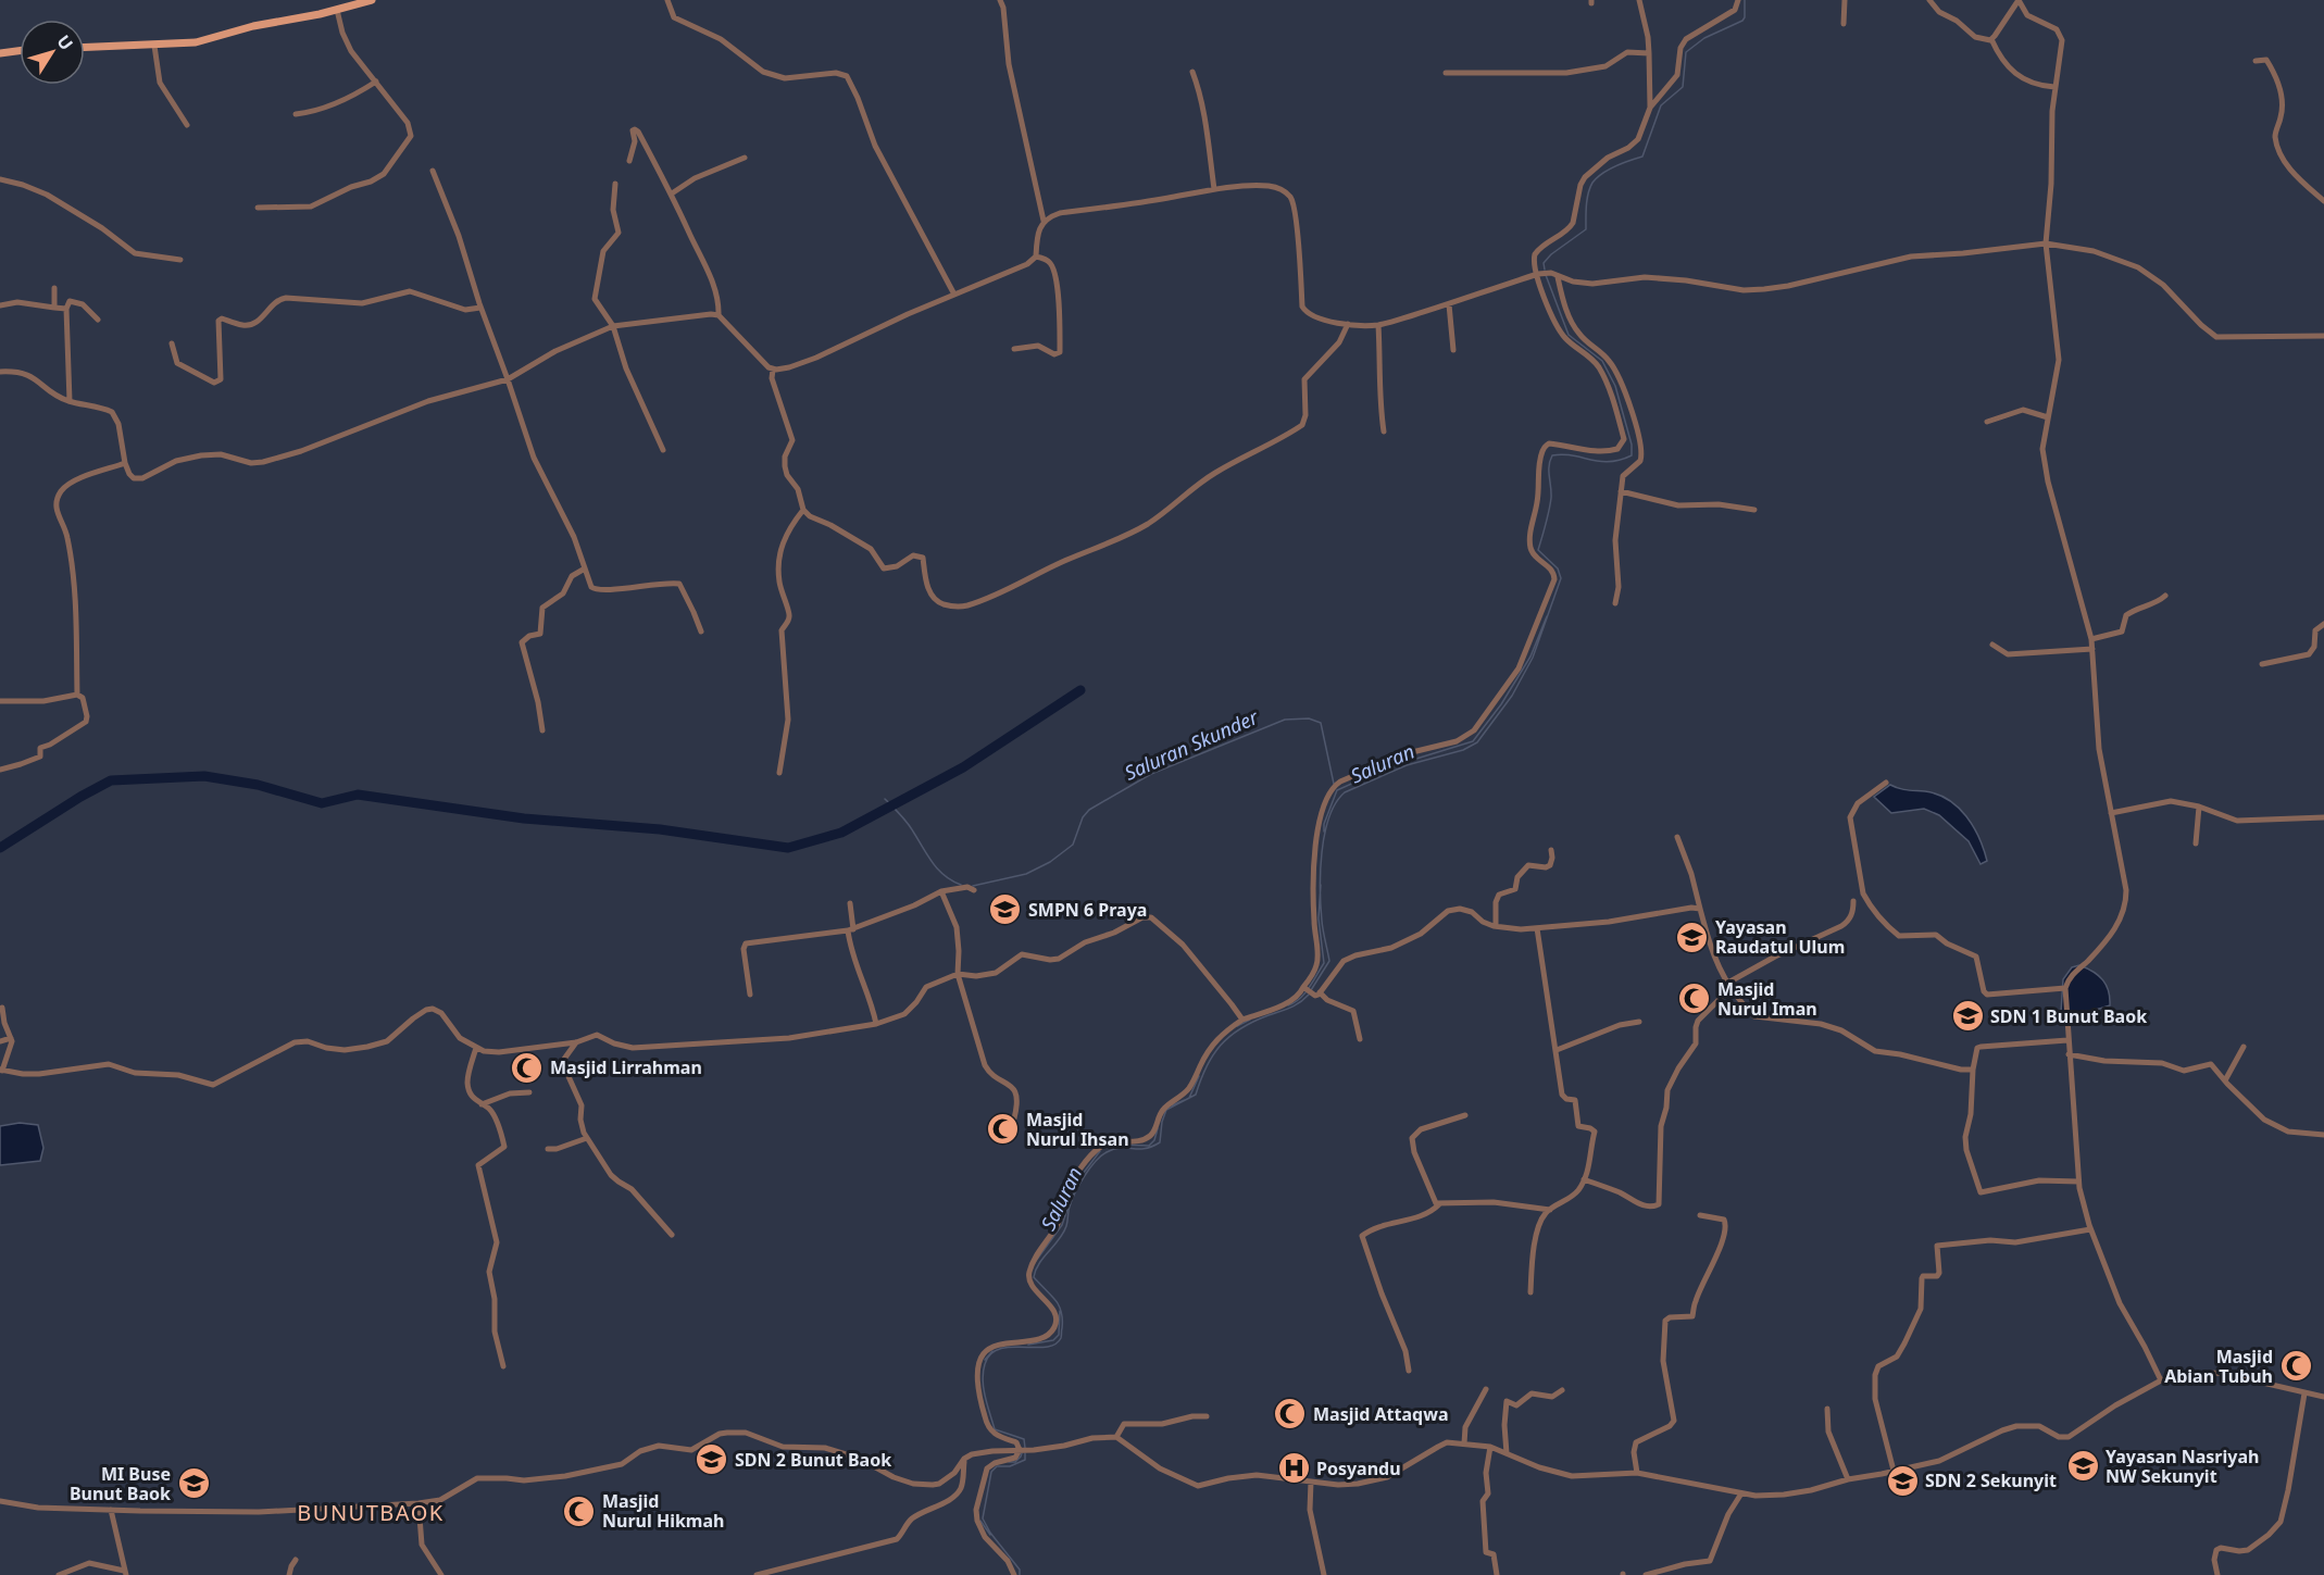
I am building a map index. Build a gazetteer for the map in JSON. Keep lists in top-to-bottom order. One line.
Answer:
{"districts":["BUNUTBAOK"],"water":["Saluran Skunder","Saluran"],"places":{"school or university":["SMPN 6 Praya","Yayasan Raudatul Ulum","SDN 1 Bunut Baok","SDN 2 Bunut Baok","Yayasan Nasriyah NW Sekunyit","SDN 2 Sekunyit","MI Buse Bunut Baok"],"mosque":["Masjid Nurul Iman","Masjid Lirrahman","Masjid Nurul Ihsan","Masjid Abian Tubuh","Masjid Attaqwa","Masjid Nurul Hikmah"],"hospital":["Posyandu"]},"north":"top right"}
